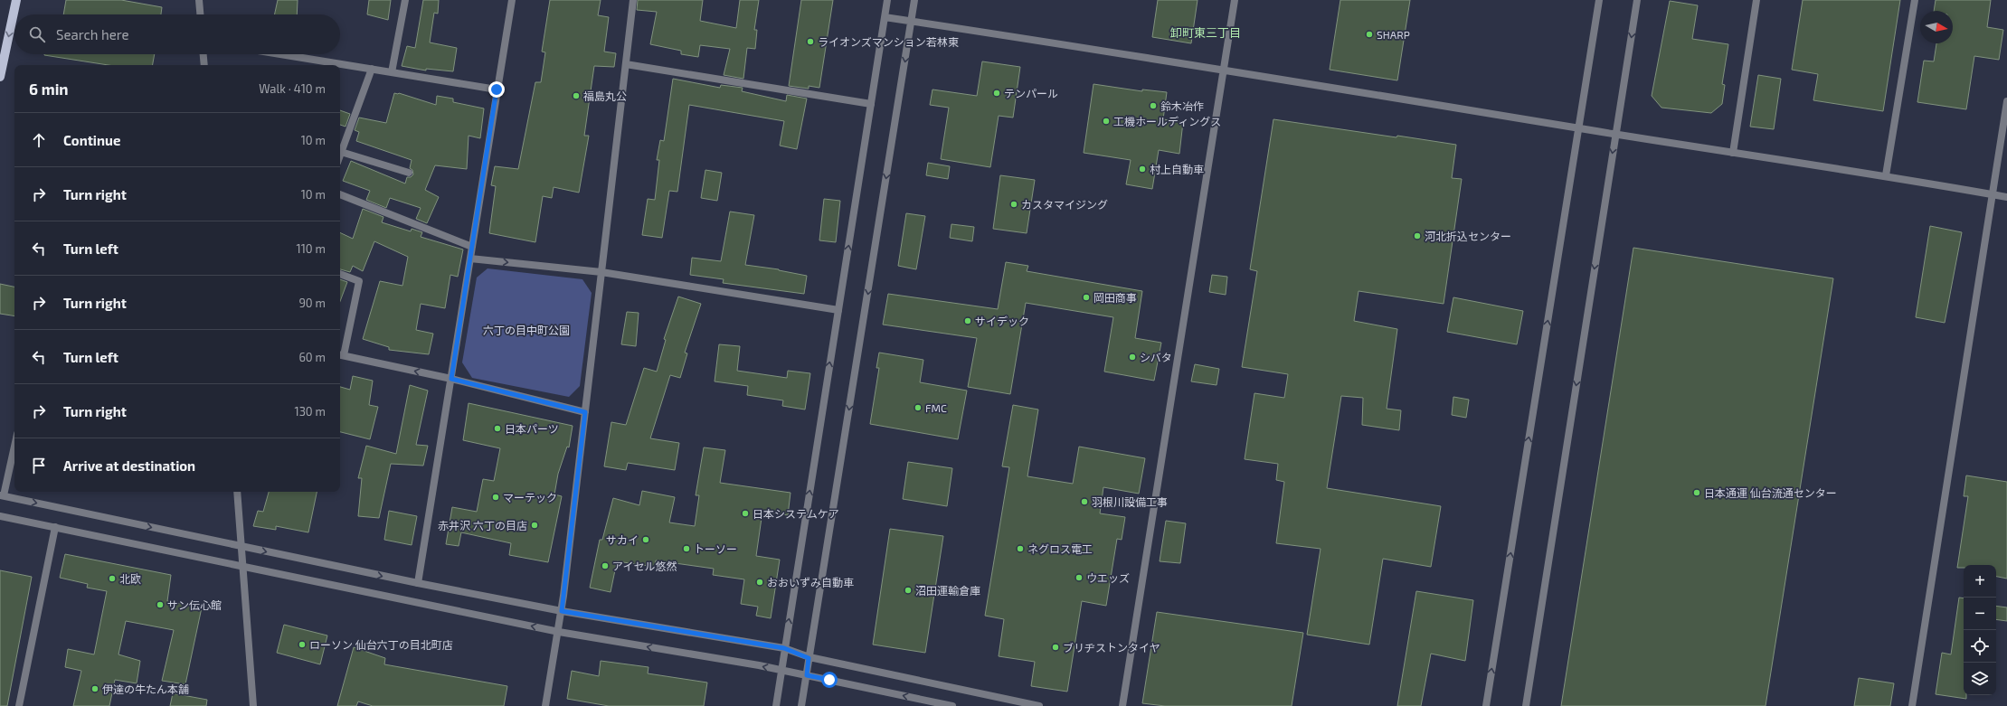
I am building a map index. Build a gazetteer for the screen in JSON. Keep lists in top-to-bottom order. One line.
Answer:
{"districts":["卸町東三丁目"],"parks":["六丁の目中町公園"],"places":["SHARP","ライオンズマンション若林東","テンパール","福島丸公","鈴木冶作","工機ホールディングス","村上自動車","カスタマイジング","河北折込センター","岡田商事","サイデック","シバタ","FMC","日本パーツ","日本通運 仙台流通センター","マーテック","羽根川設備工事","日本システムケア","赤井沢 六丁の目店","サカイ","トーソー","ネグロス電工","アイセル悠然","ウエッズ","北欧","おおいずみ自動車","沼田運輸倉庫","サン伝心館","ローソン 仙台六丁の目北町店","ブリヂストンタイヤ","伊達の牛たん本舗"],"north":"right","page":{"search":"Search here","heading":["6 min","Walk · 410 m"],"list":[["Continue","10 m"],["Turn right","10 m"],["Turn left","110 m"],["Turn right","90 m"],["Turn left","60 m"],["Turn right","130 m"],"Arrive at destination"],"map_buttons":["+","−"]}}
